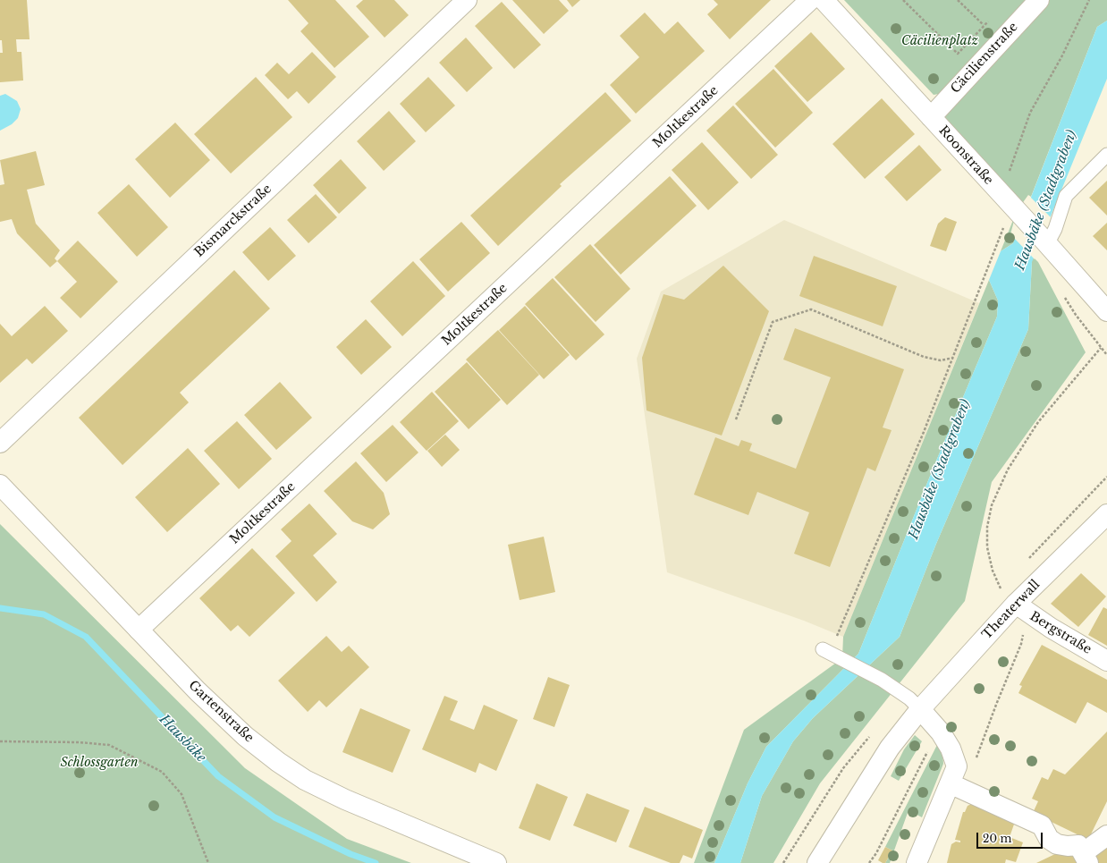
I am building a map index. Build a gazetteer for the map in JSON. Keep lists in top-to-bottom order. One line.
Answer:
{"streets":{"street":["Cäcilienstraße","Moltkestraße","Roonstraße","Bismarckstraße","Theaterwall","Bergstraße","Gartenstraße"]},"crossings":[["Cäcilienstraße","Roonstraße"],["Moltkestraße","Gartenstraße"],["Theaterwall","Bergstraße"]],"water":["Hausbäke (Stadtgraben)","Hausbäke"],"parks":["Cäcilienplatz","Schlossgarten"],"scale_bar":"20 m"}
